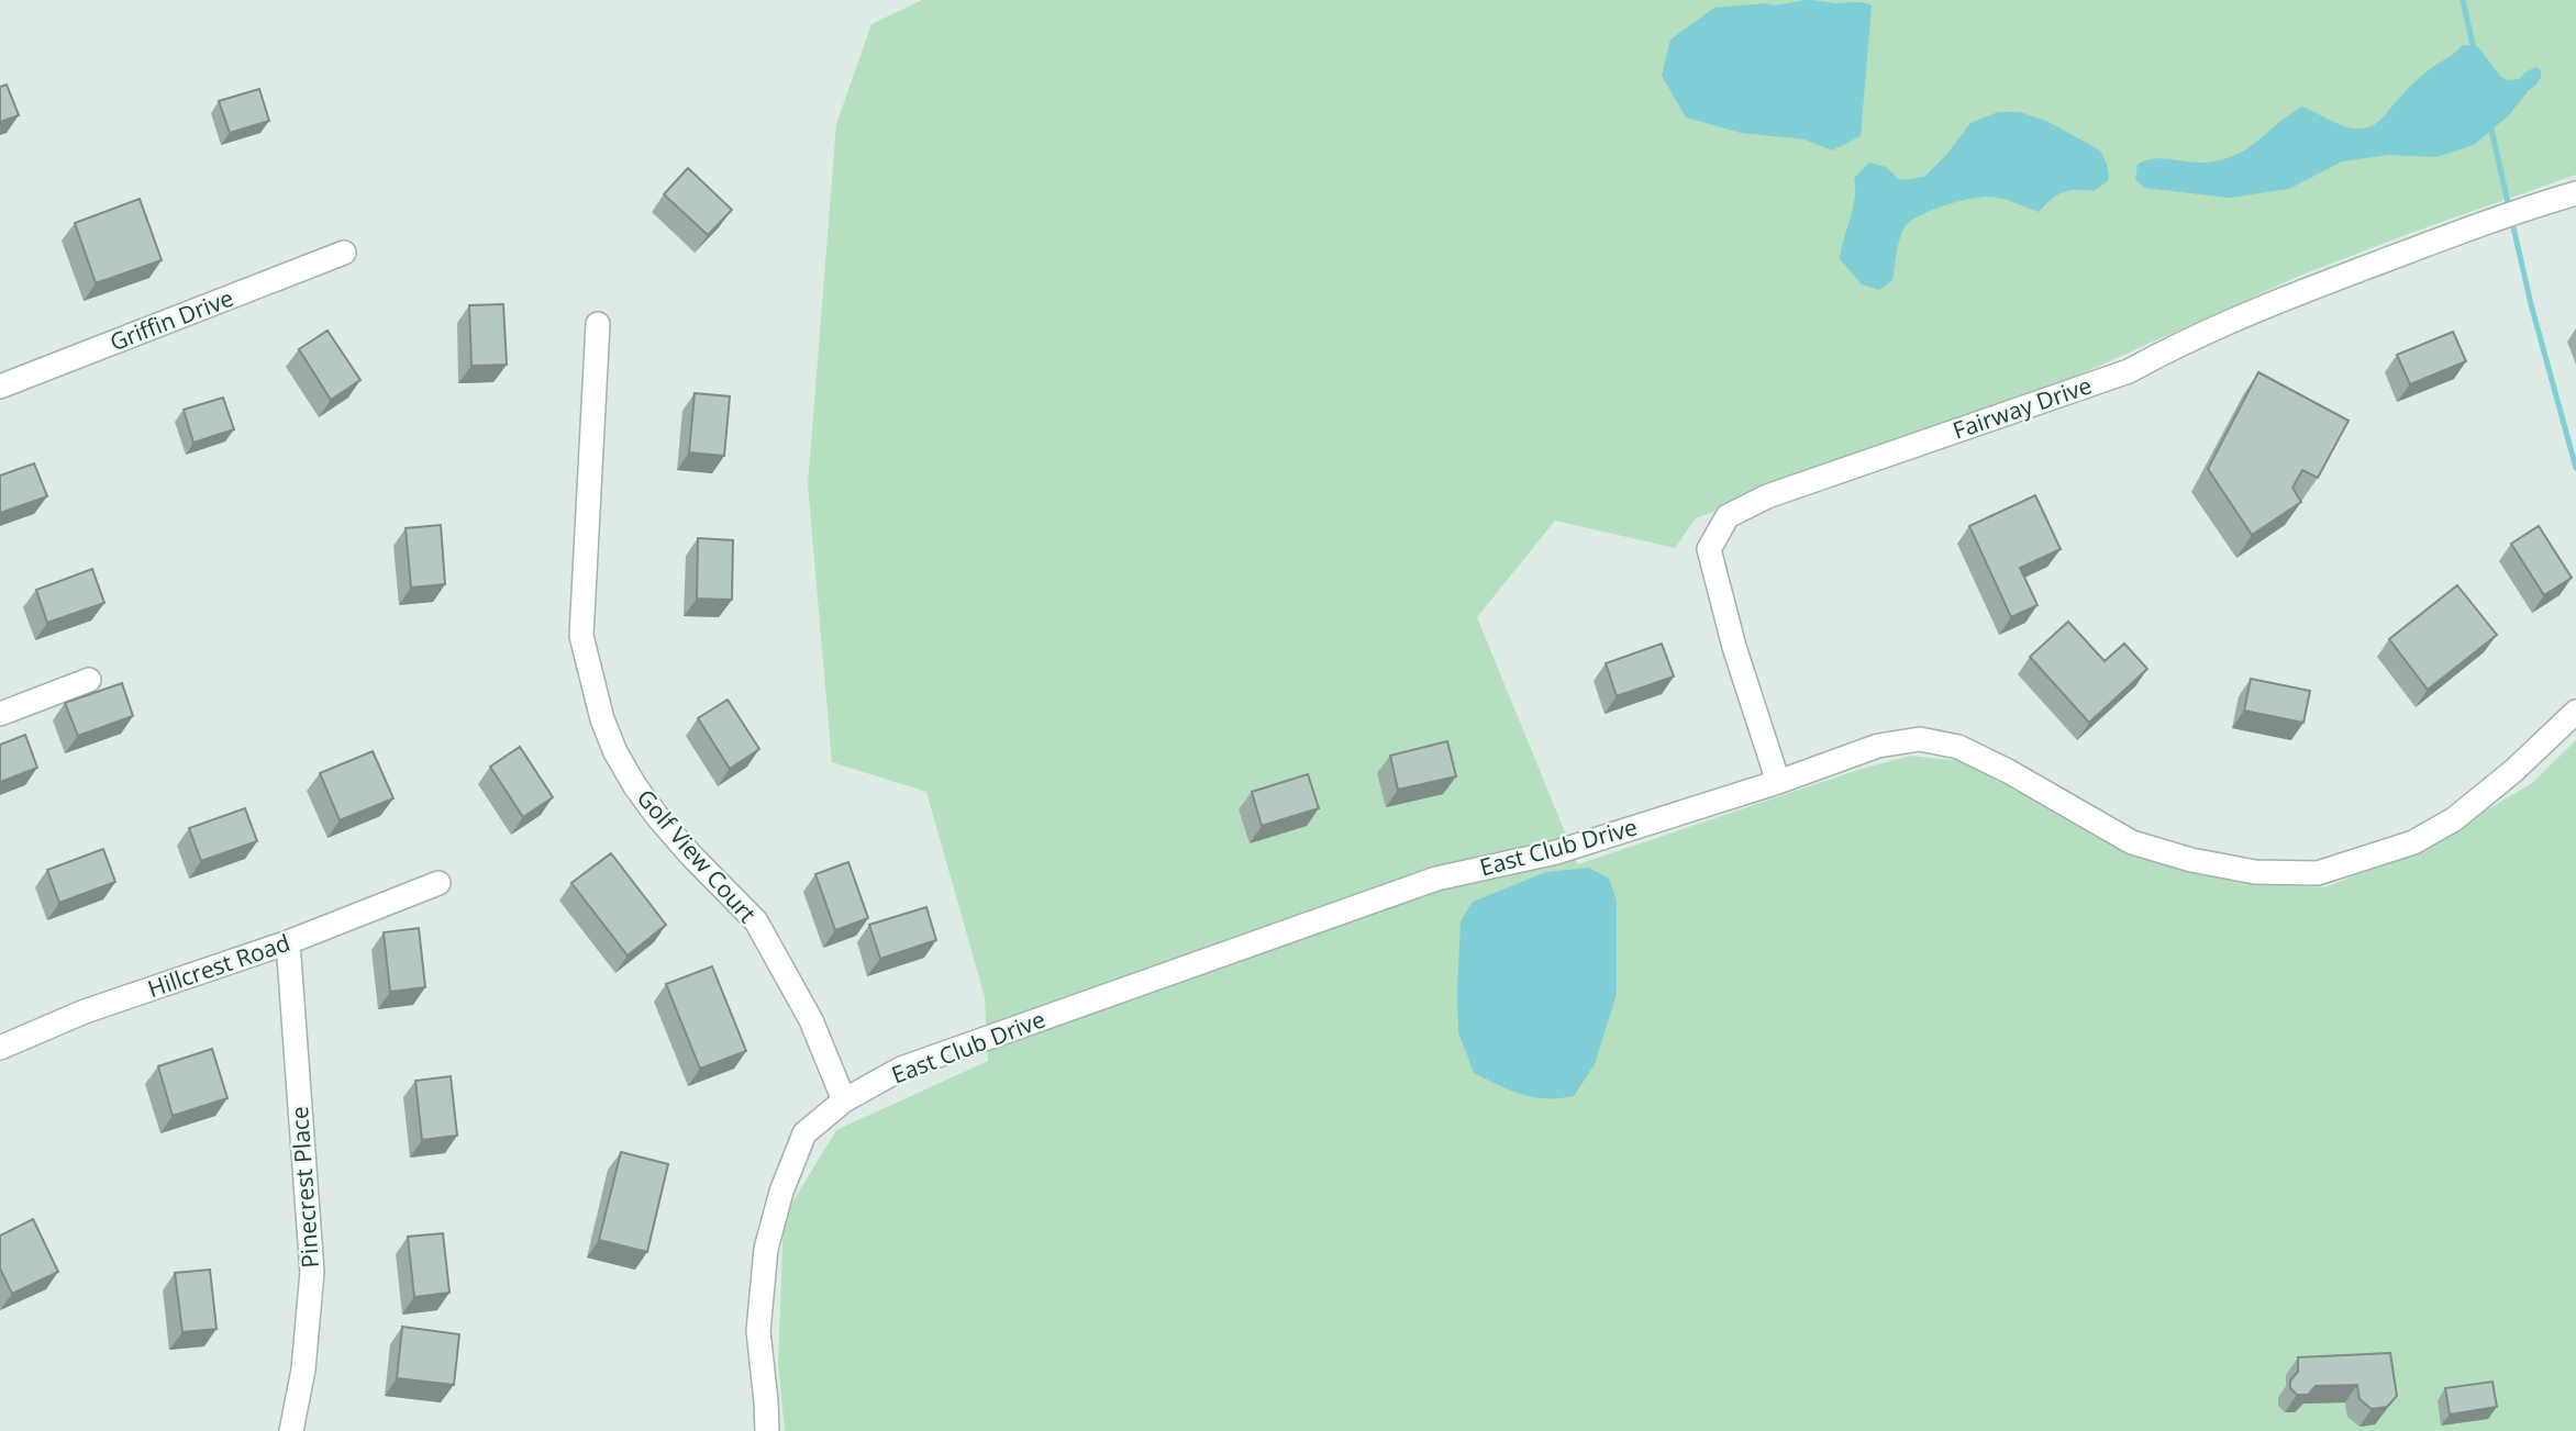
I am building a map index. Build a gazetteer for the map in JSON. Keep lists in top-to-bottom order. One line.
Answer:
{"streets":{"street":["Griffin Drive","Fairway Drive","East Club Drive","Golf View Court","Hillcrest Road","Pinecrest Place"]},"crossings":[["Fairway Drive","East Club Drive"],["East Club Drive","Golf View Court"],["Hillcrest Road","Pinecrest Place"]]}
